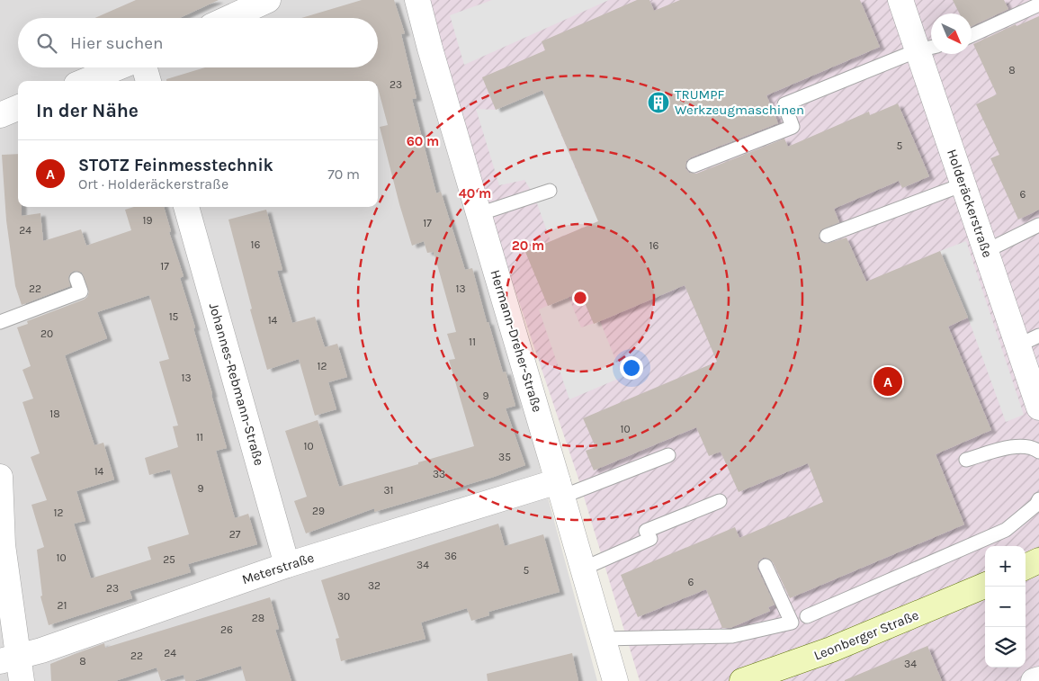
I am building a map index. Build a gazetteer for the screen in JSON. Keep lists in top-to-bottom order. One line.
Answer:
{"streets":{"main road":["Leonberger Straße"],"street":["Holderäckerstraße","Hermann-Dreher-Straße","Johannes-Rebmann-Straße","Meterstraße"]},"crossings":[["Hermann-Dreher-Straße","Meterstraße"],["Johannes-Rebmann-Straße","Meterstraße"]],"places":{"building":["TRUMPF Werkzeugmaschinen"]},"house_numbers":["8","23","5","6","19","17","24","16","16","17","22","13","15","14","20","11","12","13","9","18","10","11","10","35","14","33","9","31","29","12","27","36","10","25","34","5","6","32","23","30","21","28","26","24","22","8","34"],"north":"bottom right","page":{"search":"Hier suchen","heading":"In der Nähe","list":[{"mark":"A","name":"STOTZ Feinmesstechnik","note":"Ort · Holderäckerstraße","value":"70 m"}],"pins":"A","map_buttons":["+","−"]},"rings":["60 m","40 m","20 m"]}
